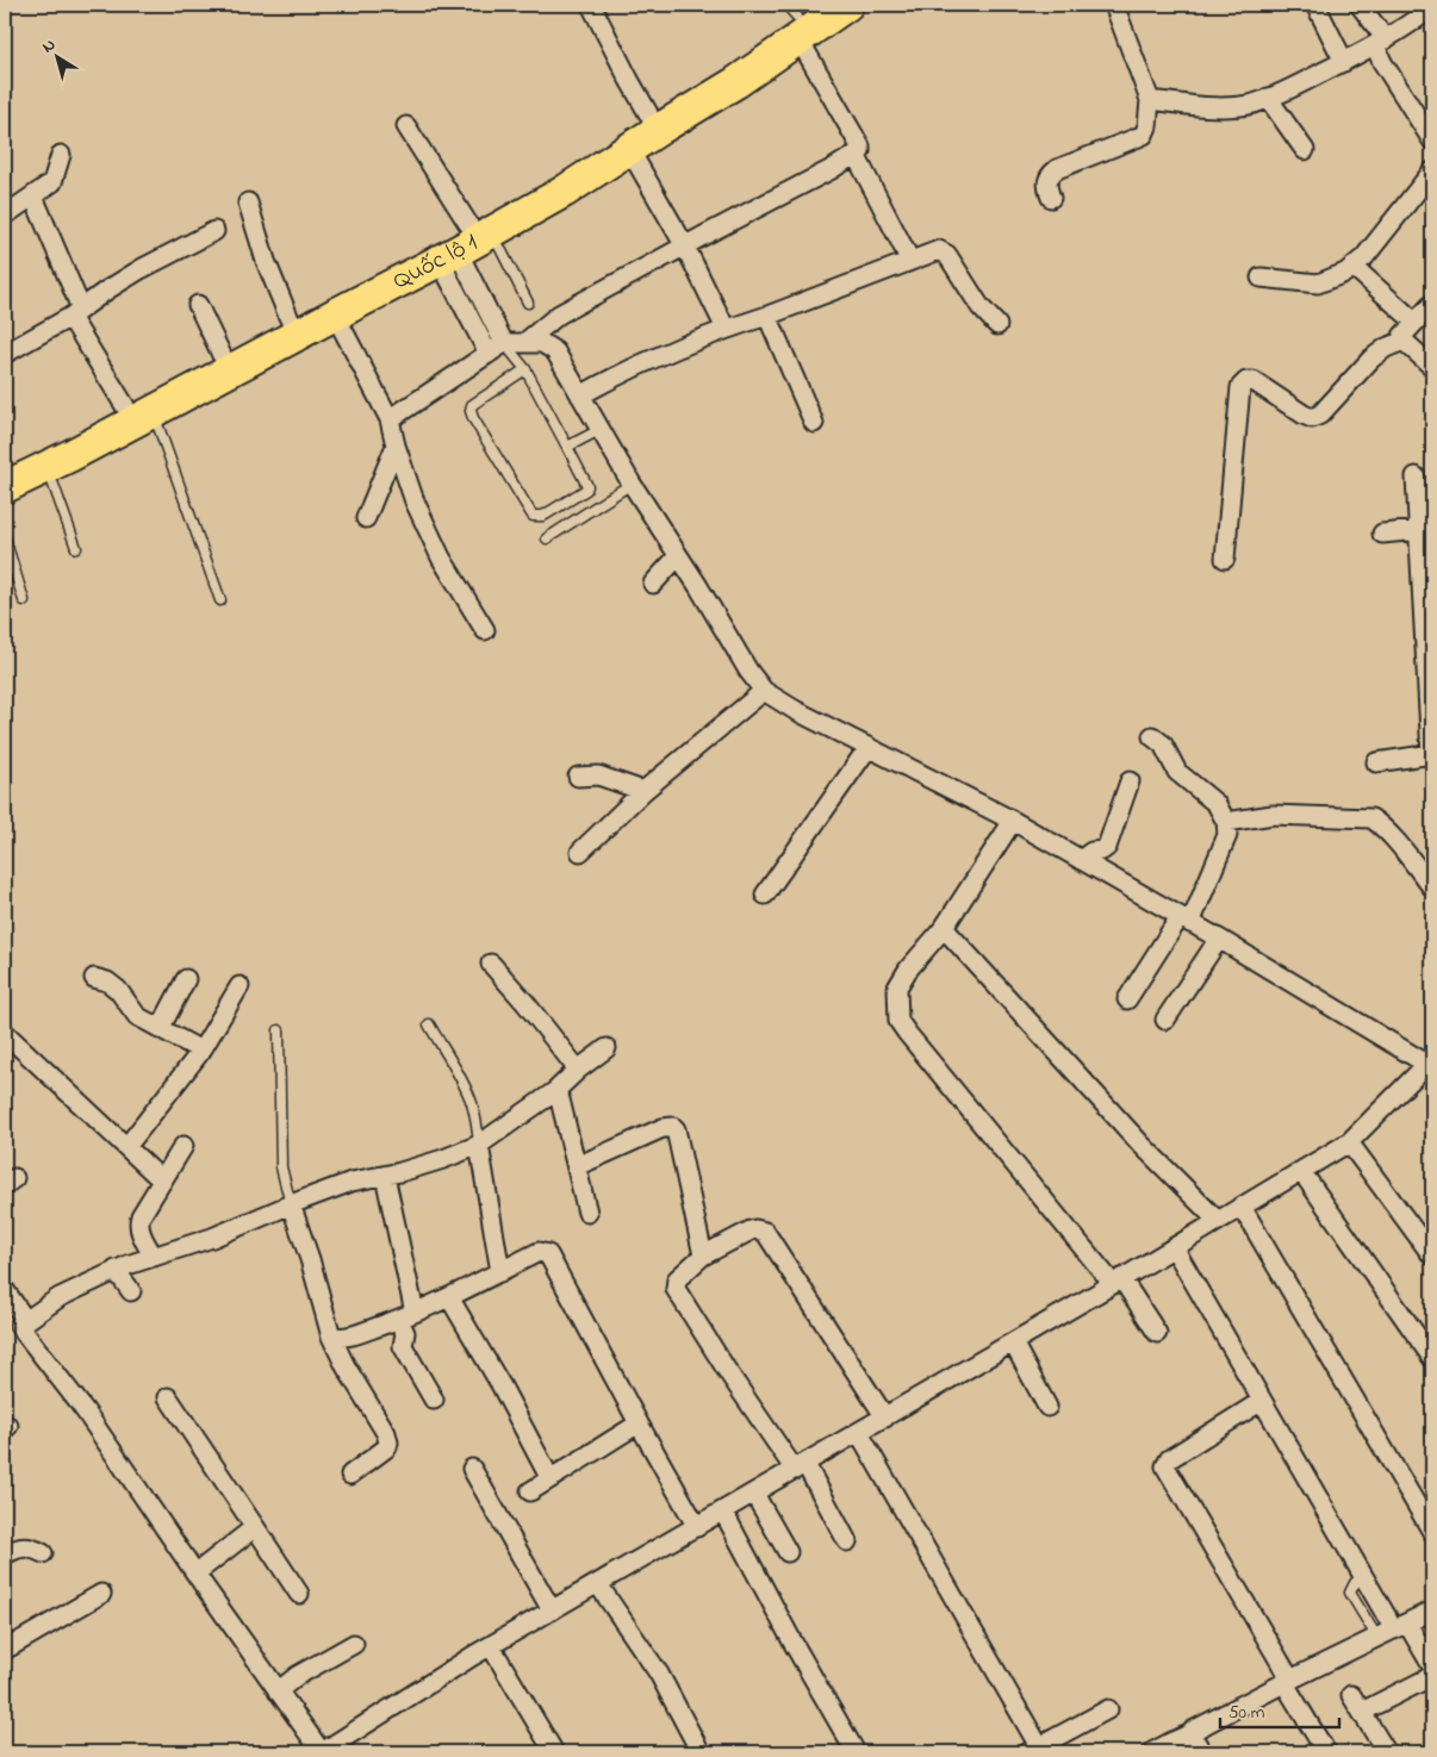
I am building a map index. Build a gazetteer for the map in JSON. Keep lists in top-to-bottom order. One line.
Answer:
{"streets":{"highway":["Quốc lộ 1"]},"scale_bar":"50 m","north":"top left"}
